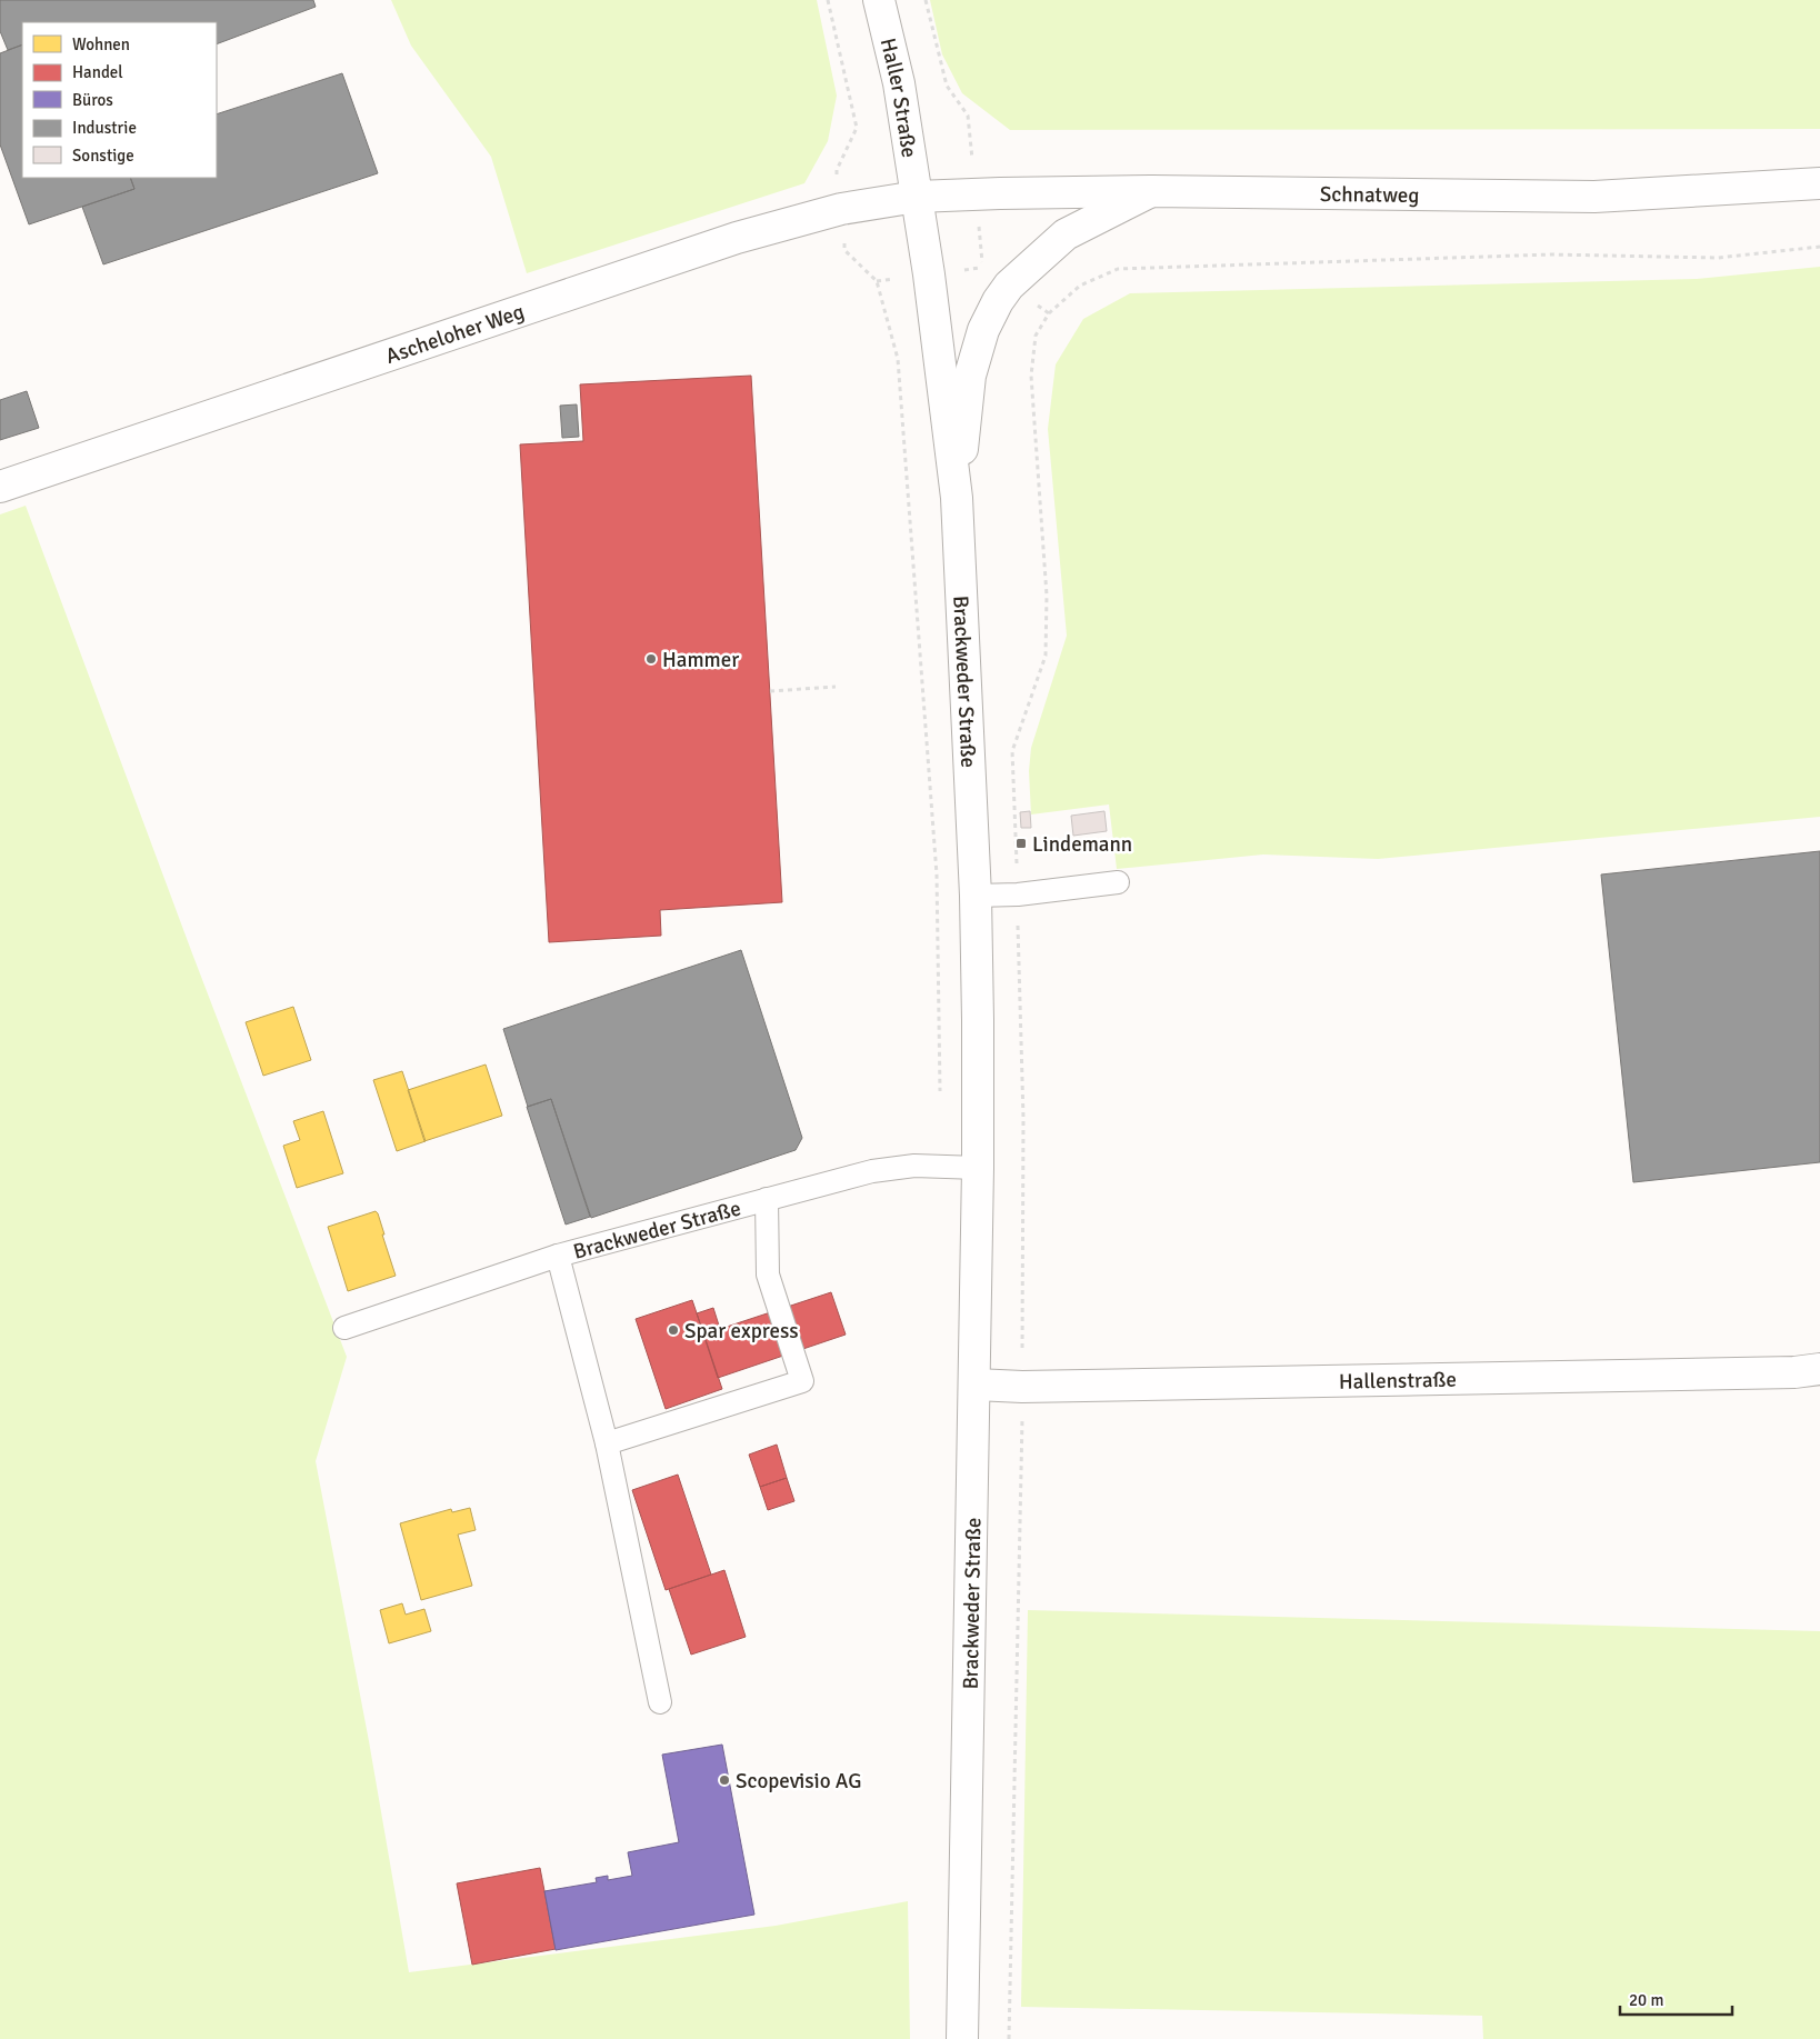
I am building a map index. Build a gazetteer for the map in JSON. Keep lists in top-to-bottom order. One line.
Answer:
{"streets":{"street":["Haller Straße","Schnatweg","Ascheloher Weg","Brackweder Straße","Hallenstraße"]},"crossings":[["Haller Straße","Schnatweg"],["Haller Straße","Ascheloher Weg"],["Haller Straße","Brackweder Straße"],["Schnatweg","Ascheloher Weg"],["Schnatweg","Brackweder Straße"],["Ascheloher Weg","Brackweder Straße"],["Brackweder Straße","Hallenstraße"]],"places":{"other":["Hammer","Spar express","Scopevisio AG"],"transit":["Lindemann"]},"legend":["Wohnen","Handel","Büros","Industrie","Sonstige"],"scale_bar":"20 m"}
